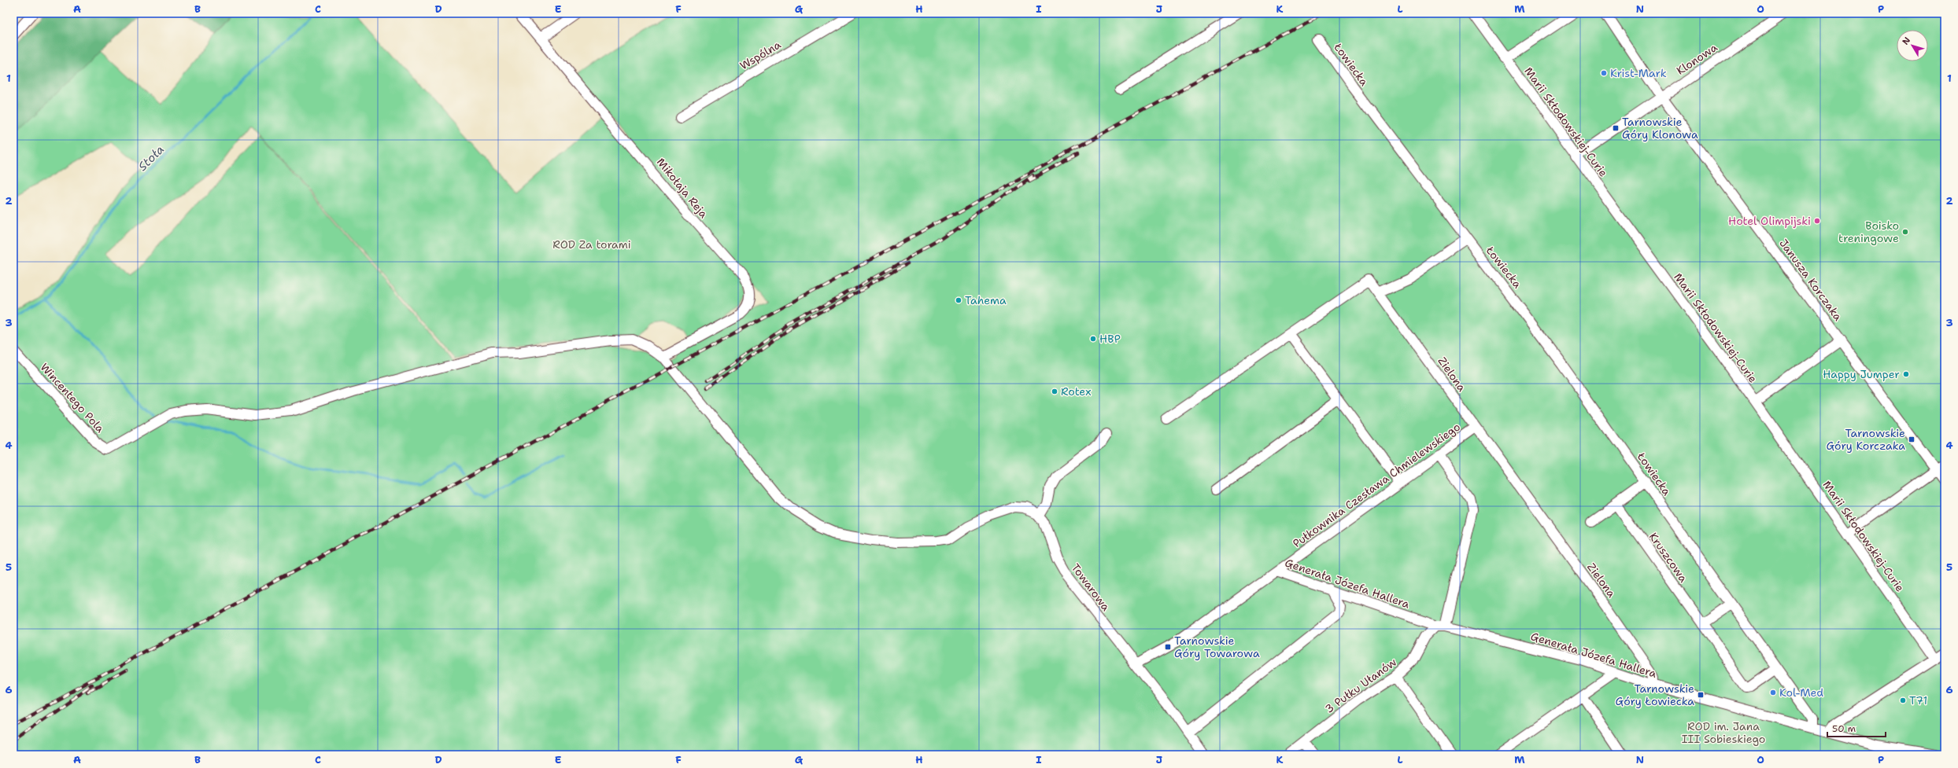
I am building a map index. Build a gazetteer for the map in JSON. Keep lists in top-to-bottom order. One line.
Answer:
{"streets":{"street":["Wspólna","Klonowa","Łowiecka","Marii Skłodowskiej-Curie","Mikołaja Reja","Janusza Korczaka","Zielona","Wincentego Pola","Pułkownika Czesława Chmielewskiego","Kruszcowa","Generała Józefa Hallera","Towarowa","3 Pułku Ułanów"]},"crossings":[["Klonowa","Marii Skłodowskiej-Curie"],["Klonowa","Janusza Korczaka"],["Łowiecka","Kruszcowa"],["Łowiecka","Generała Józefa Hallera"],["Mikołaja Reja","Wincentego Pola"],["Zielona","Pułkownika Czesława Chmielewskiego"],["Zielona","Generała Józefa Hallera"],["Pułkownika Czesława Chmielewskiego","Generała Józefa Hallera"],["Generała Józefa Hallera","Towarowa"],["Generała Józefa Hallera","3 Pułku Ułanów"]],"water":["Stoła"],"parks":["ROD Za torami","ROD im. Jana III Sobieskiego"],"places":{"other":["Krist-Mark","Hotel Olimpijski","Boisko treningowe","Tahema","HBP","Happy Jumper","Rotex","Kol-Med","T71"],"transit":["Tarnowskie Góry Klonowa","Tarnowskie Góry Korczaka","Tarnowskie Góry Towarowa","Tarnowskie Góry Łowiecka"]},"scale_bar":"50 m","north":"top left","grid":{"columns":["A","B","C","D","E","F","G","H","I","J","K","L","M","N","O","P"],"rows":["1","2","3","4","5","6"]}}
